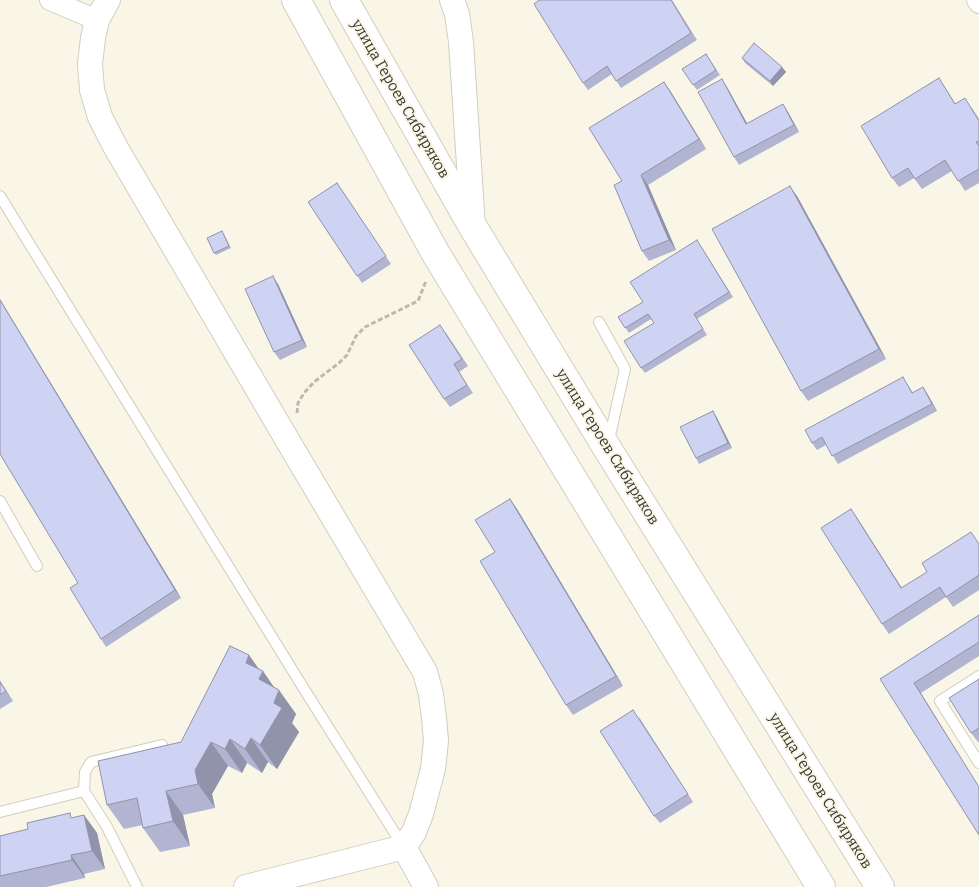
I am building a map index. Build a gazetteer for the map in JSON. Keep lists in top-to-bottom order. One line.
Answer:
{"streets":{"highway":["улица Героев Сибиряков"]}}
